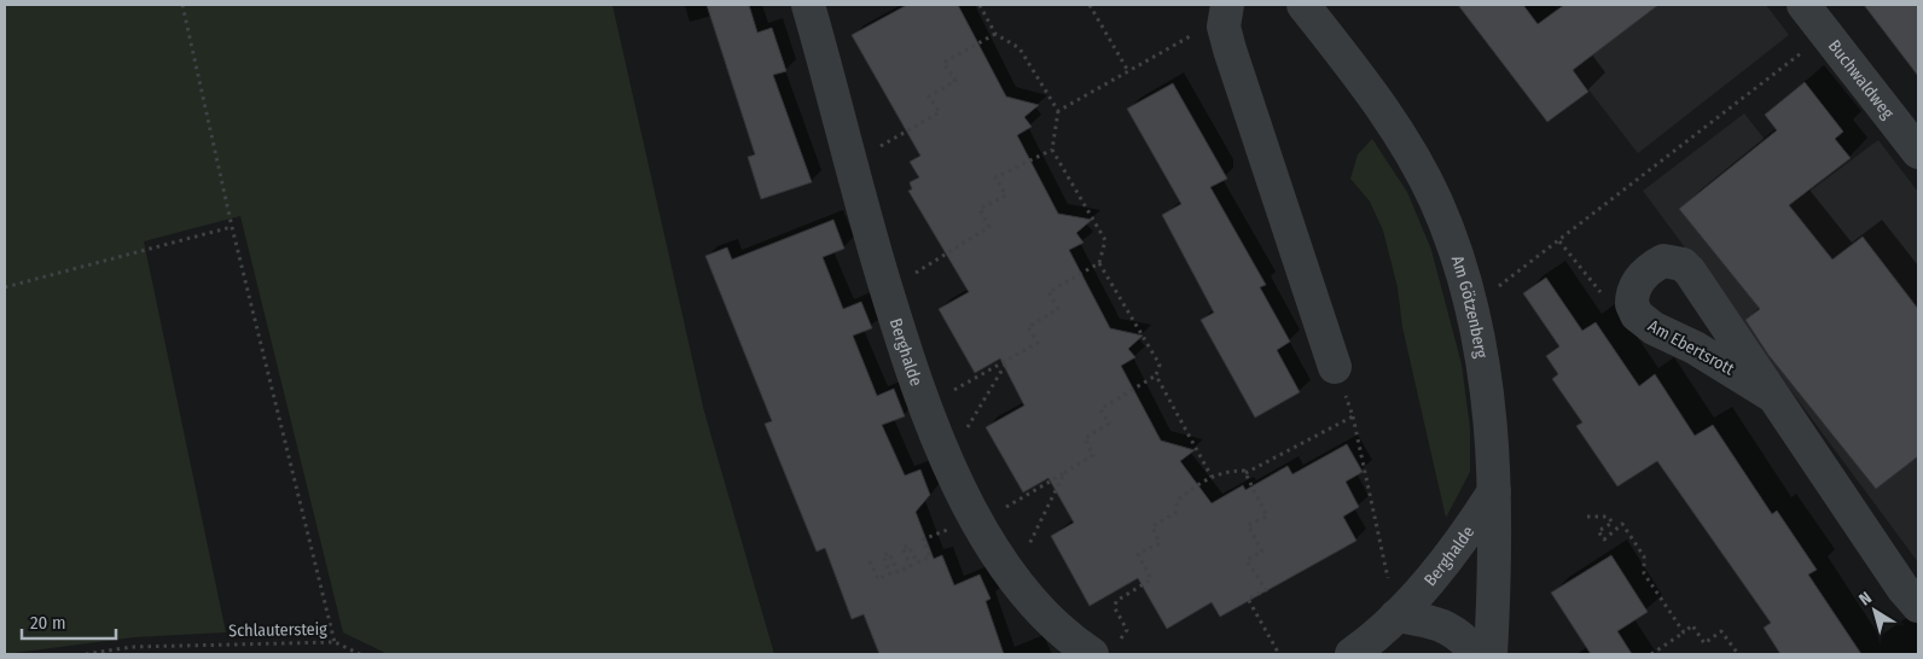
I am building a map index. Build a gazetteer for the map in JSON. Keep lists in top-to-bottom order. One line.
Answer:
{"streets":{"street":["Buchwaldweg","Am Götzenberg","Am Ebertsrott","Berghalde"],"path":["Schlautersteig"]},"crossings":[["Am Götzenberg","Berghalde"]],"scale_bar":"20 m","north":"top left"}
